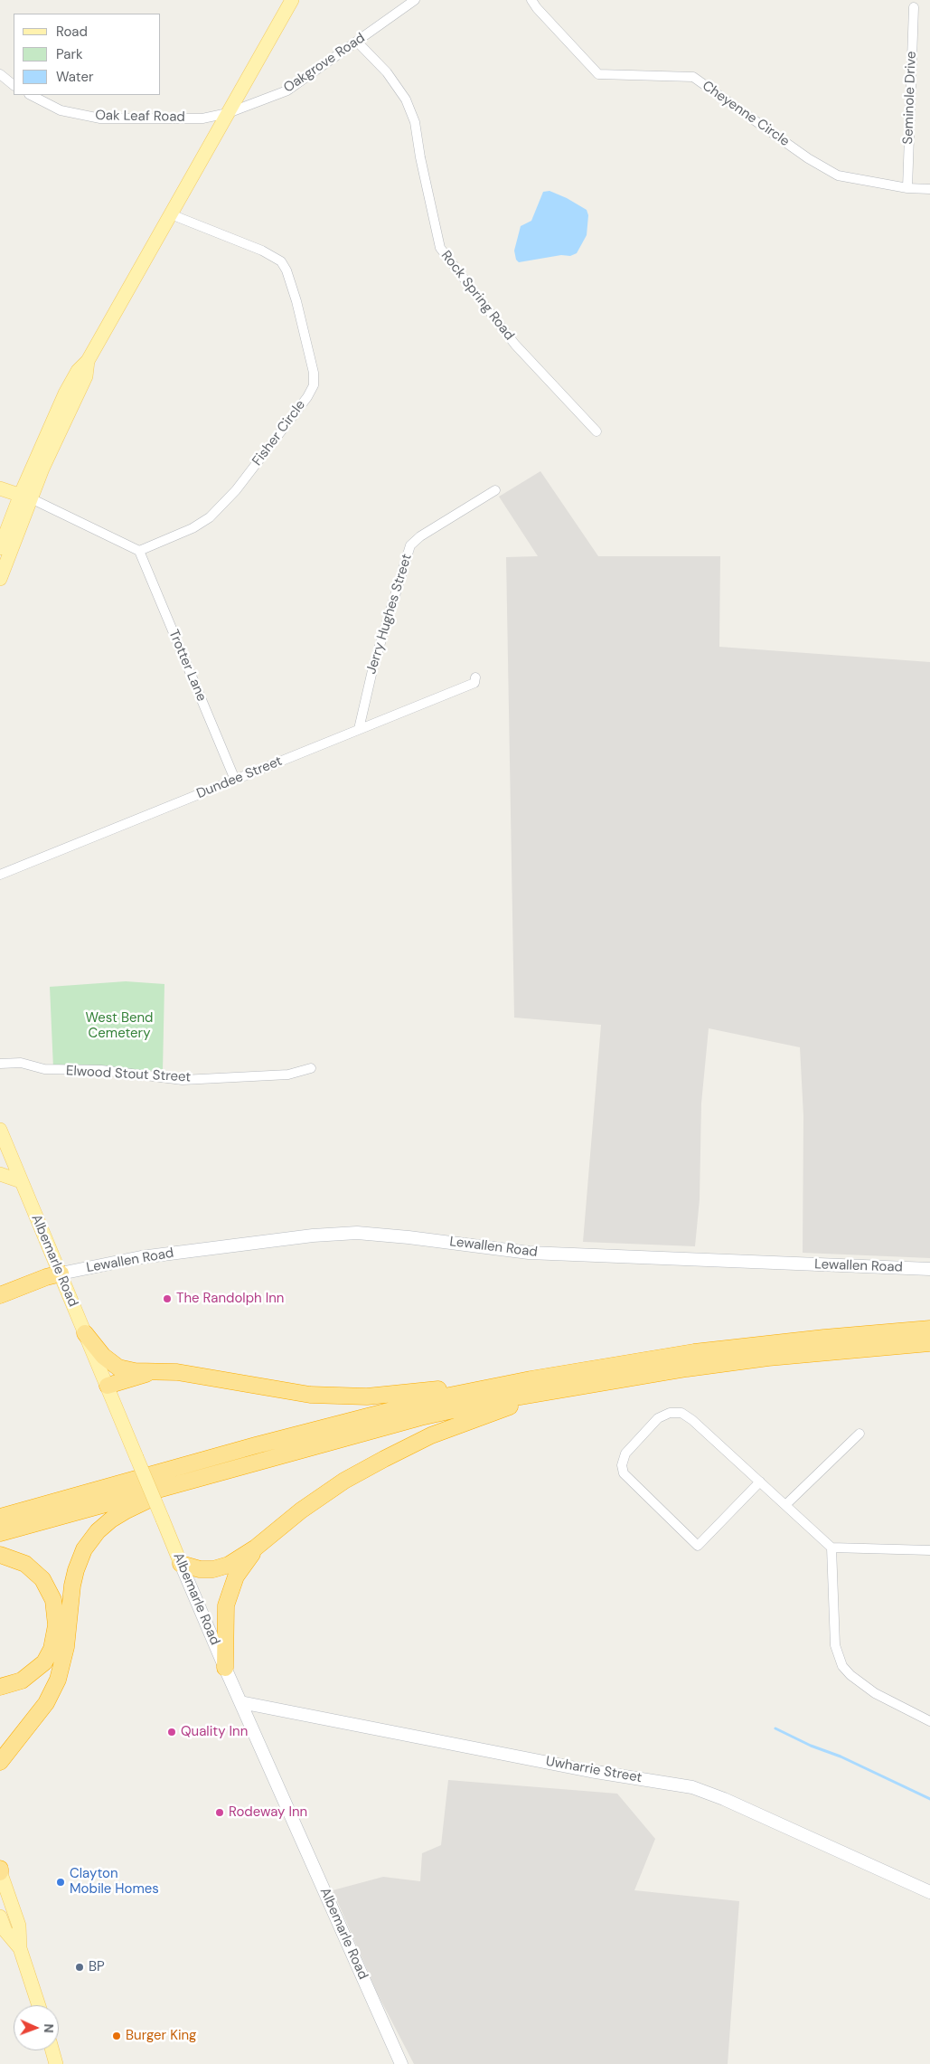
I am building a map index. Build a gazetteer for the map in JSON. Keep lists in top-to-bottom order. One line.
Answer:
{"streets":{"main road":["Albemarle Road"],"street":["Oakgrove Road","Seminole Drive","Cheyenne Circle","Oak Leaf Road","Rock Spring Road","Fisher Circle","Jerry Hughes Street","Trotter Lane","Dundee Street","Elwood Stout Street","Lewallen Road","Uwharrie Street"]},"crossings":[["Oakgrove Road","Oak Leaf Road"],["Oakgrove Road","Rock Spring Road"],["Seminole Drive","Cheyenne Circle"],["Fisher Circle","Trotter Lane"],["Jerry Hughes Street","Dundee Street"],["Trotter Lane","Dundee Street"],["Lewallen Road","Albemarle Road"],["Albemarle Road","Uwharrie Street"]],"parks":["West Bend Cemetery"],"places":["The Randolph Inn","Quality Inn","Rodeway Inn","Clayton Mobile Homes","BP","Burger King"],"legend":["Road","Park","Water"],"north":"right"}
